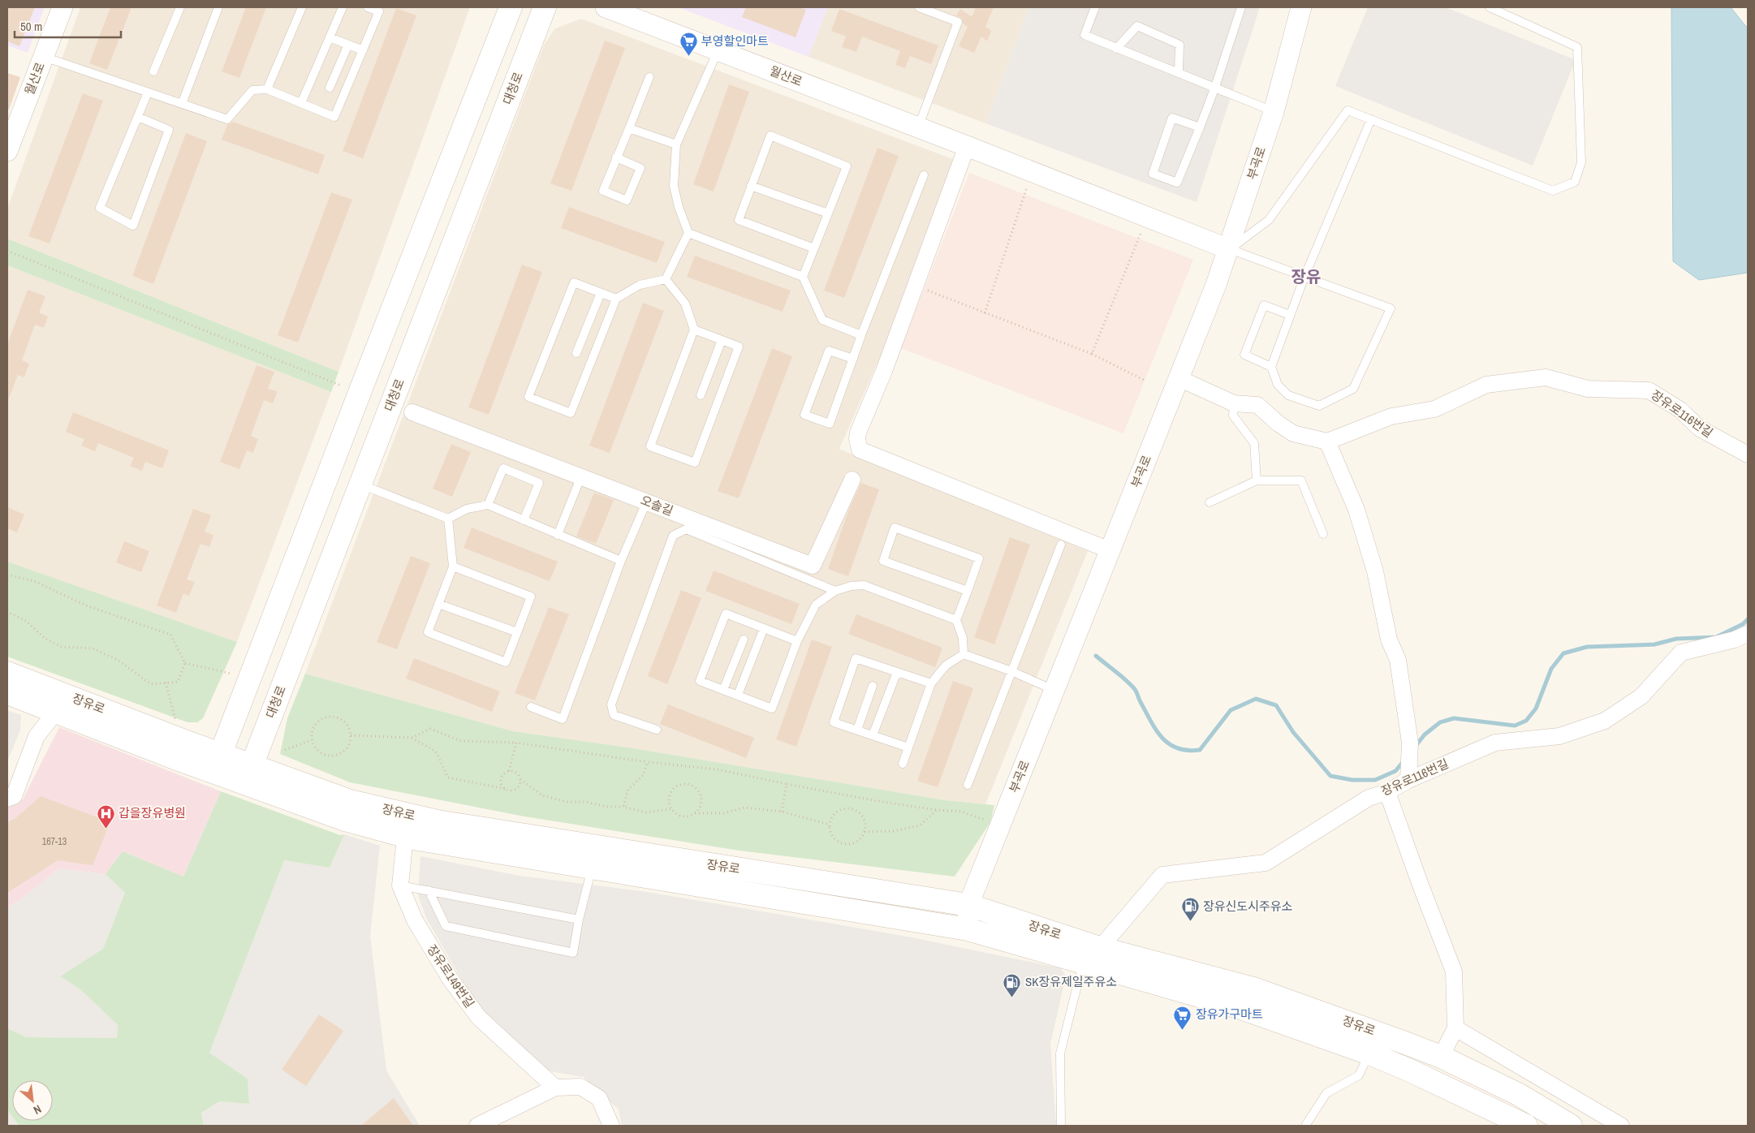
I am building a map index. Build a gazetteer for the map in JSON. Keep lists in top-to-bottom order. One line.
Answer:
{"streets":{"main road":["대청로","장유로"],"street":["월산로","부곡로","장유로116번길","오솔길","장유로149번길"]},"crossings":[["월산로","부곡로"],["대청로","장유로"],["부곡로","장유로"],["장유로116번길","장유로"],["장유로","장유로149번길"]],"districts":["장유"],"places":{"supermarket":["부영할인마트","장유가구마트"],"hospital":["갑을장유병원"],"fuel station":["장유신도시주유소","SK장유제일주유소"]},"house_numbers":["167-13"],"scale_bar":"50 m","north":"bottom right"}
